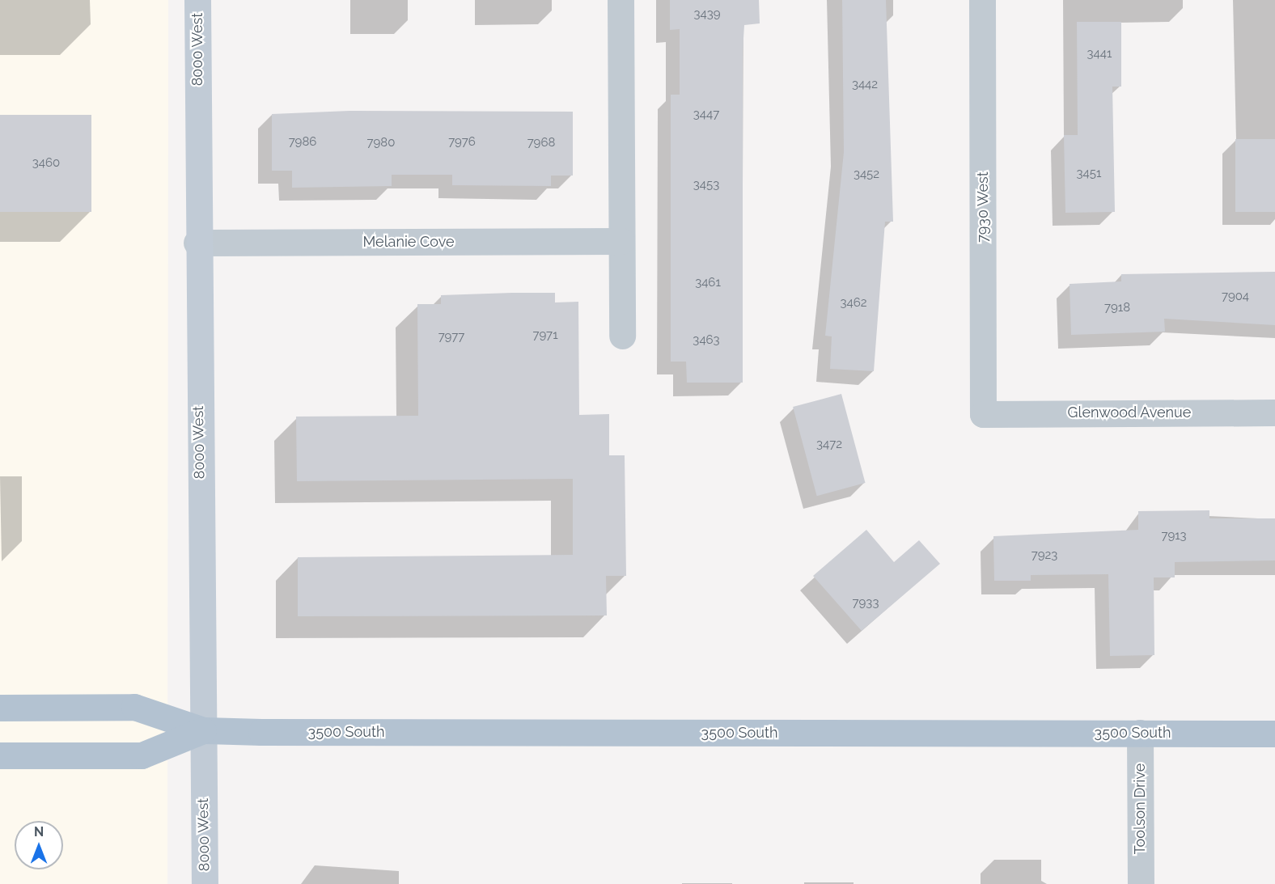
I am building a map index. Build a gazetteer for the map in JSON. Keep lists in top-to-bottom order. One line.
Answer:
{"streets":{"main road":["3500 South"],"street":["8000 West","7930 West","Melanie Cove","Glenwood Avenue","Toolson Drive"]},"crossings":[["8000 West","Melanie Cove"],["8000 West","3500 South"],["7930 West","Glenwood Avenue"],["3500 South","Toolson Drive"]],"house_numbers":["3439","3441","3442","3447","7986","7976","7980","7968","3460","3451","3452","3453","3461","7904","3462","7918","7971","7977","3463","3472","7913","7923","7933"],"north":"top"}
